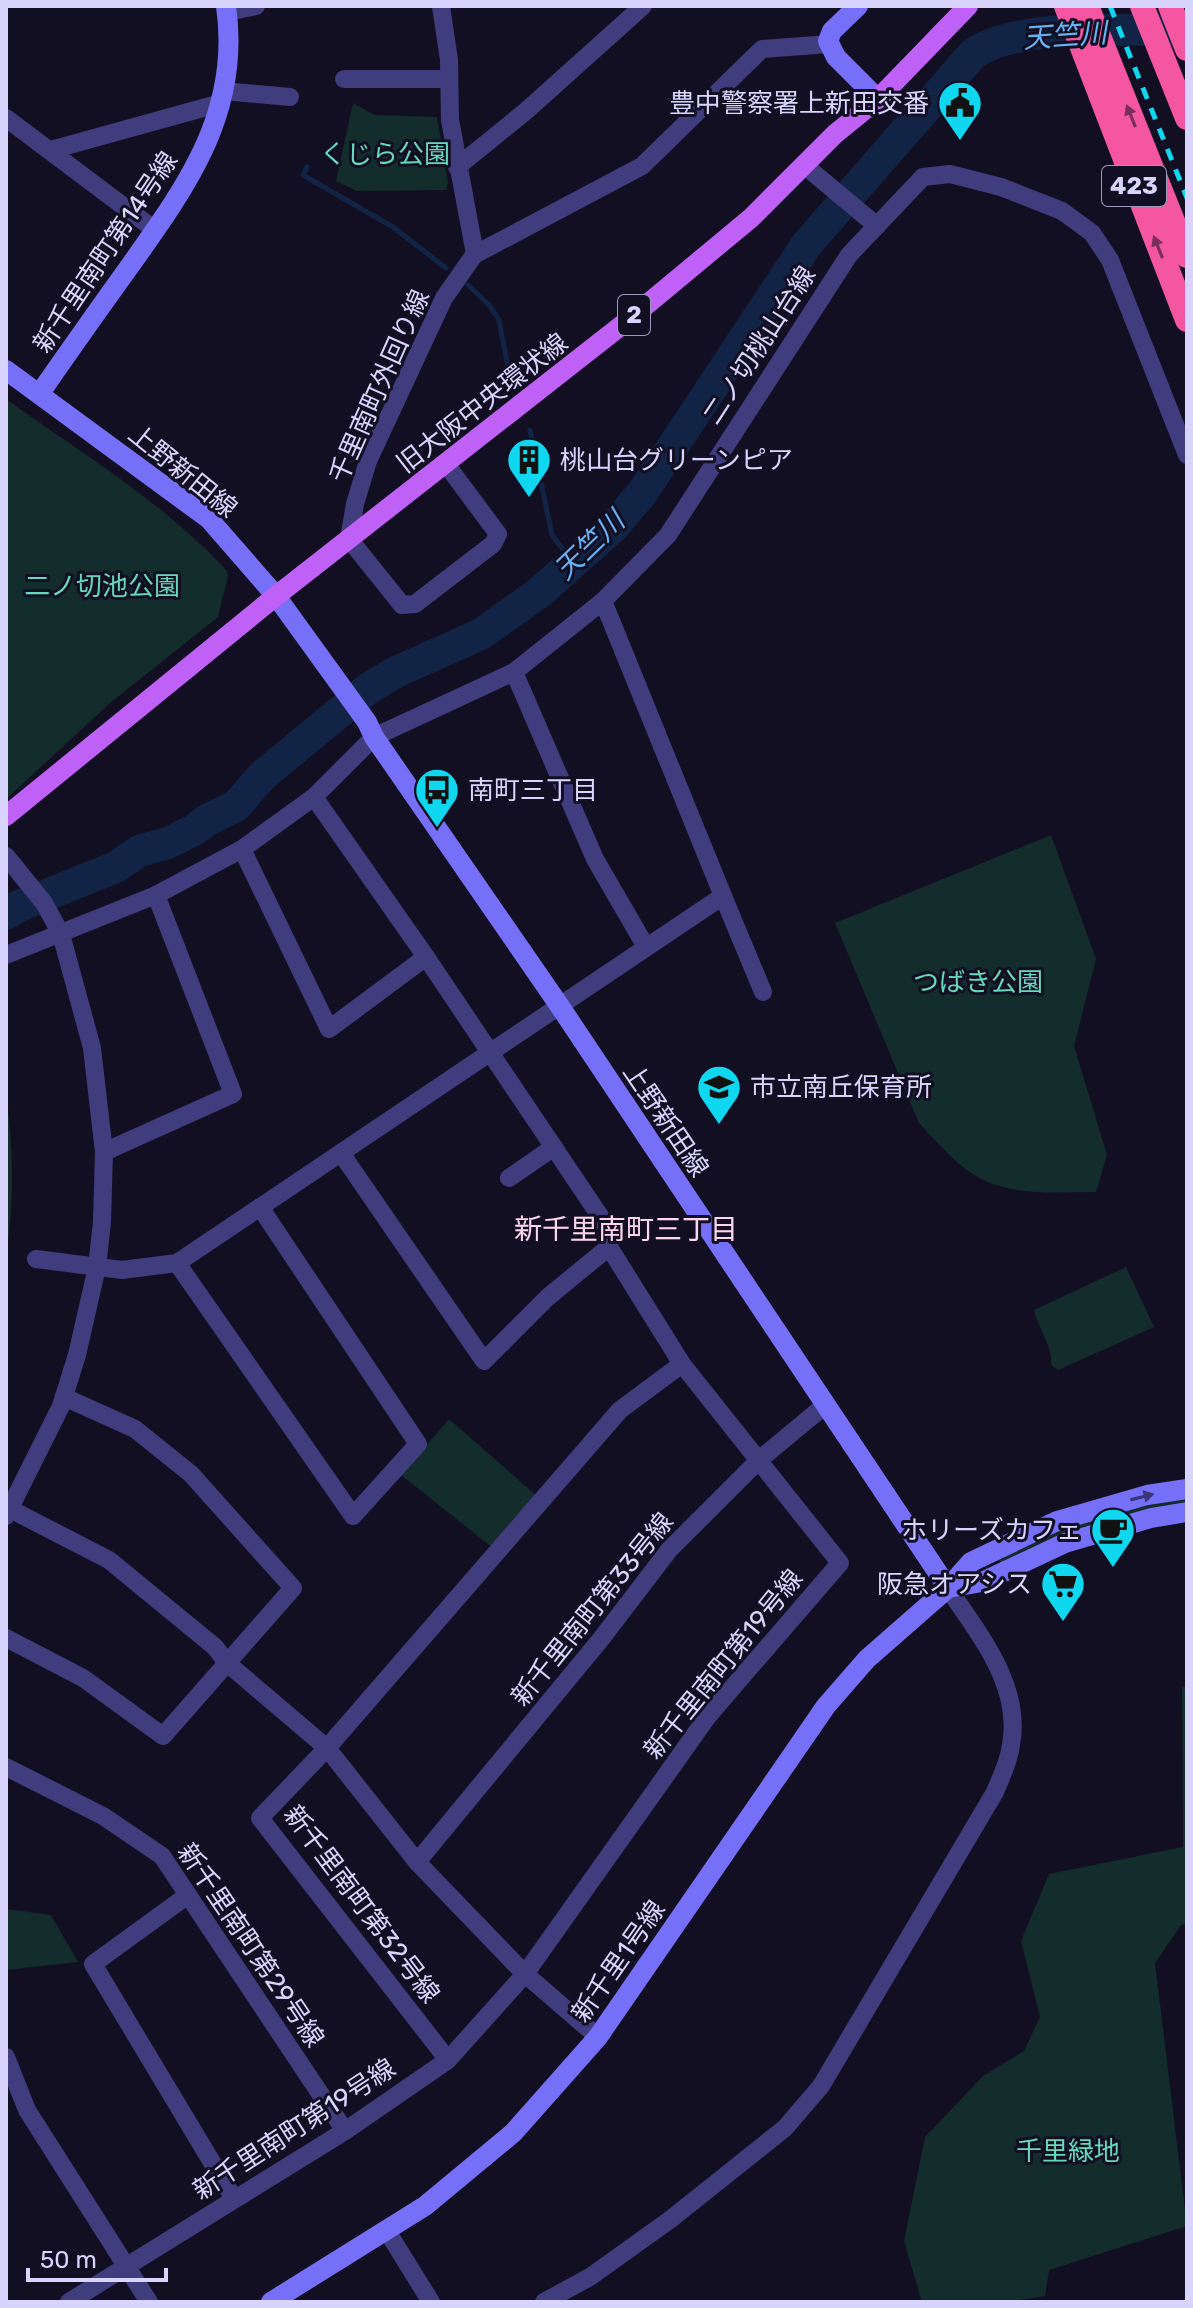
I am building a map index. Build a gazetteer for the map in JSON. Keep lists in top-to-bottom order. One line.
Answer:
{"streets":{"highway":["423"],"main road":["2","旧大阪中央環状線"],"street":["新千里南町第14号線","二ノ切桃山台線","千里南町外回り線","上野新田線","新千里南町第33号線","新千里南町第19号線","新千里南町第32号線","新千里南町第29号線","新千里1号線"]},"crossings":[["新千里南町第14号線","上野新田線"],["二ノ切桃山台線","上野新田線"],["二ノ切桃山台線","新千里南町第19号線"],["千里南町外回り線","旧大阪中央環状線"],["旧大阪中央環状線","上野新田線"],["上野新田線","新千里南町第33号線"],["上野新田線","新千里1号線"],["新千里南町第33号線","新千里南町第19号線"],["新千里南町第19号線","新千里南町第32号線"],["新千里南町第19号線","新千里南町第29号線"]],"districts":["新千里南町三丁目"],"water":["天竺川"],"parks":["くじら公園","二ノ切池公園","つばき公園","千里緑地"],"places":{"public building":["豊中警察署上新田交番"],"building":["桃山台グリーンピア"],"bus stop":["南町三丁目"],"school or university":["市立南丘保育所"],"cafe":["ホリーズカフェ"],"supermarket":["阪急オアシス"]},"scale_bar":"50 m"}
